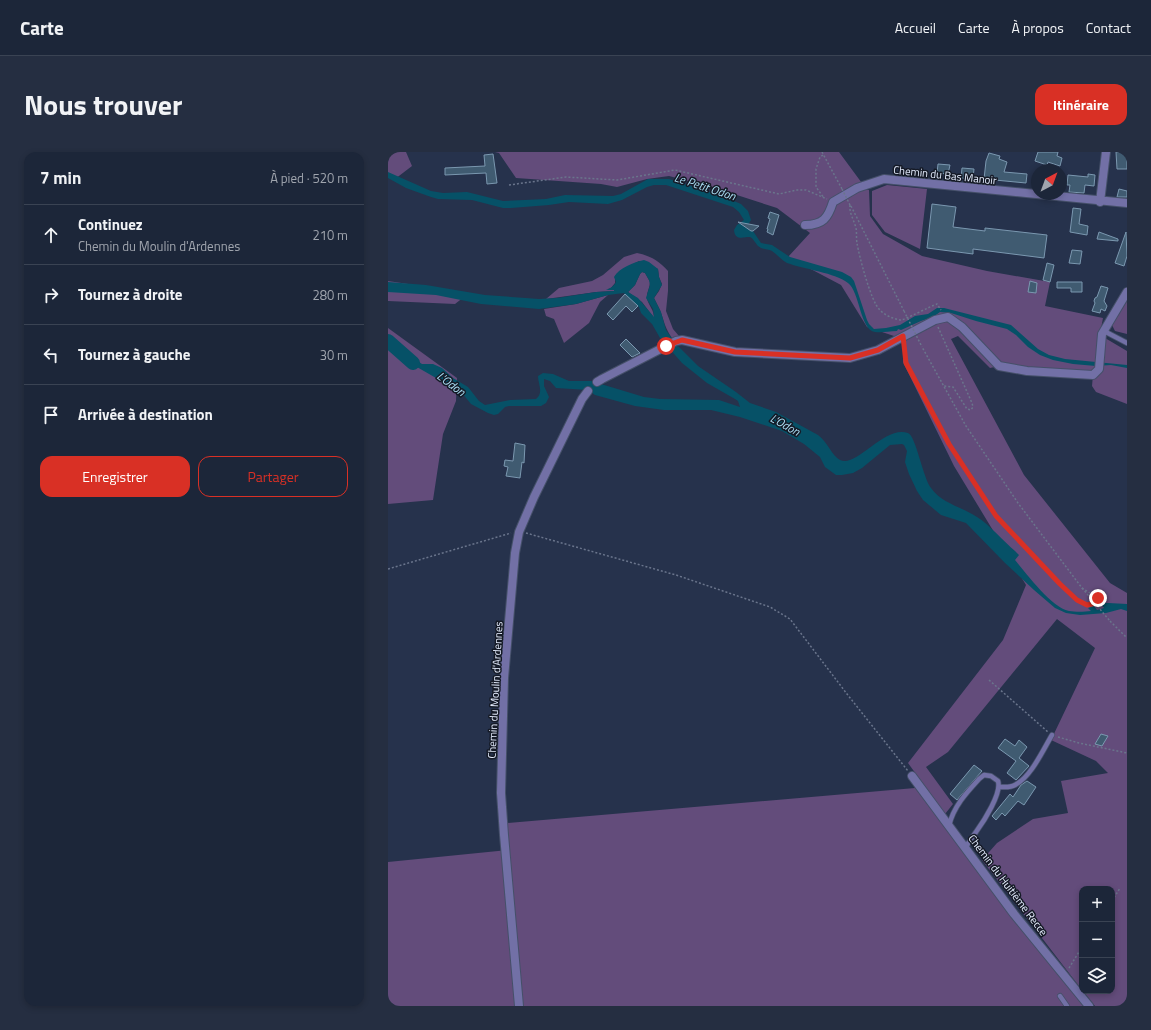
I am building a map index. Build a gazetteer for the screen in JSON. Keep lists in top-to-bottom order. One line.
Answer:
{"streets":{"street":["Chemin du Bas Manoir","Chemin du Moulin d'Ardennes","Chemin du Huitième Recce"]},"water":["Le Petit Odon","L'Odon"],"north":"top right","page":{"header":"Carte","nav":["Accueil","Carte","À propos","Contact"],"title":"Nous trouver","buttons":["Itinéraire",["Enregistrer","Partager"]],"heading":["7 min","À pied · 520 m"],"list":[["Continuez","Chemin du Moulin d'Ardennes","210 m"],["Tournez à droite","280 m"],["Tournez à gauche","30 m"],"Arrivée à destination"],"map_buttons":["+","−"]}}
